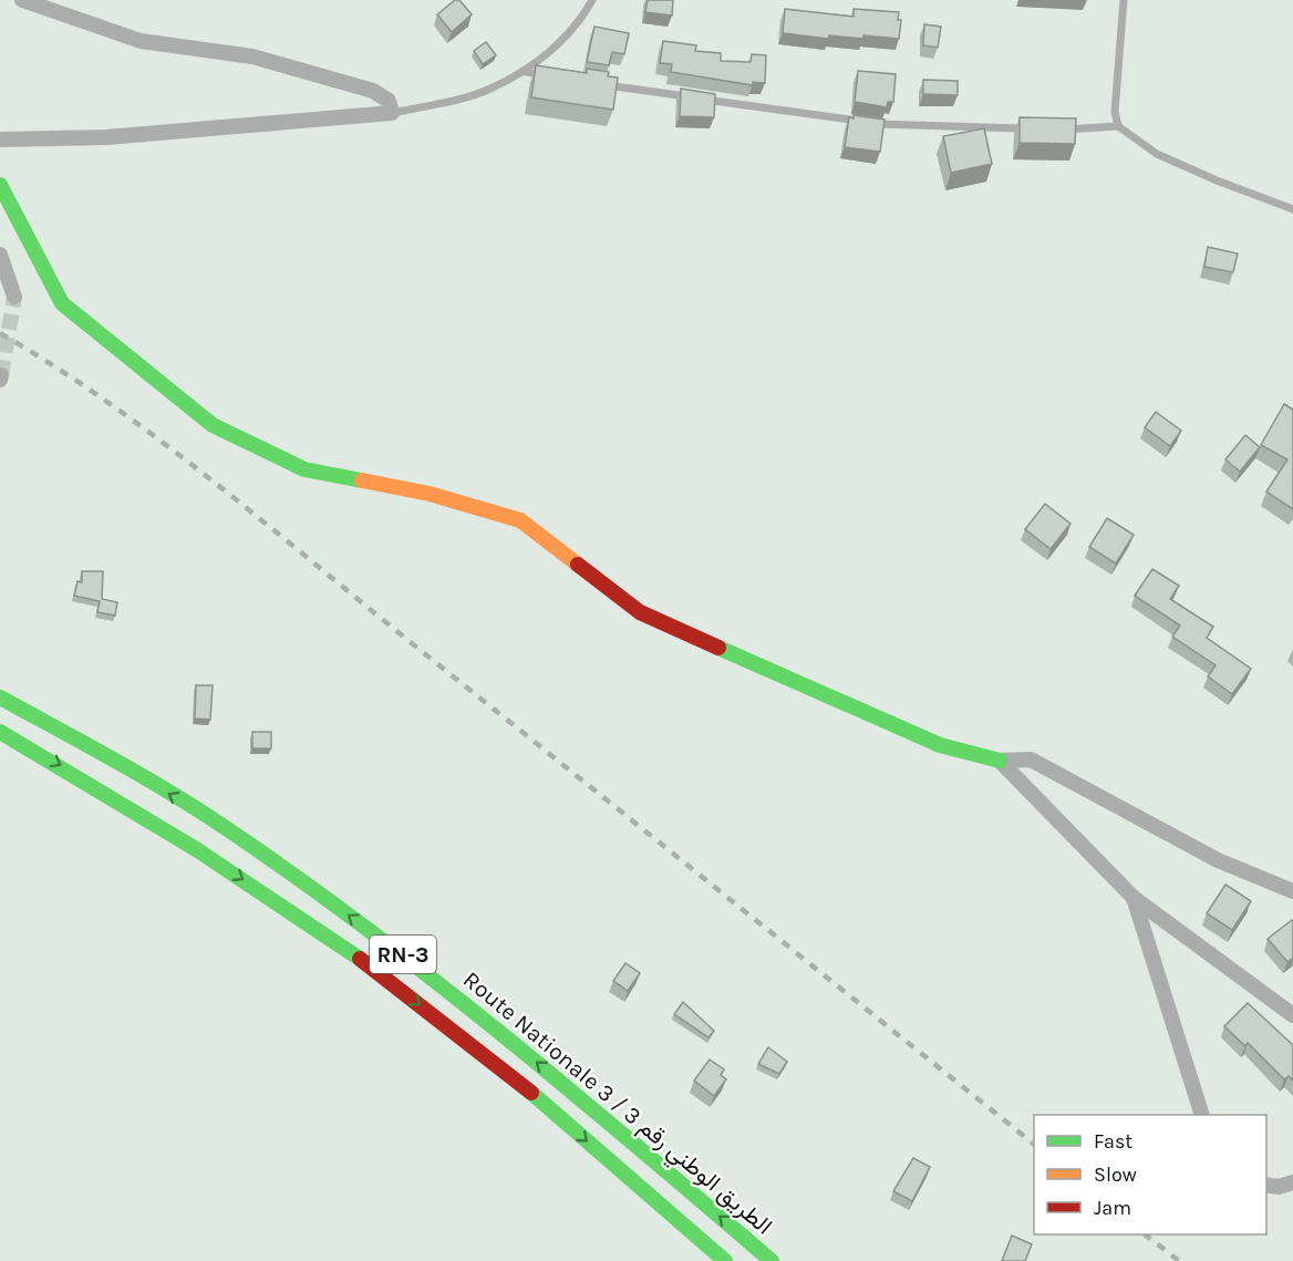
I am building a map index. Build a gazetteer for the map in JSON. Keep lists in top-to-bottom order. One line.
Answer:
{"streets":{"main road":["RN-3","Route Nationale 3 / الطريق الوطني رقم 3"]},"legend":["Fast","Slow","Jam"]}
